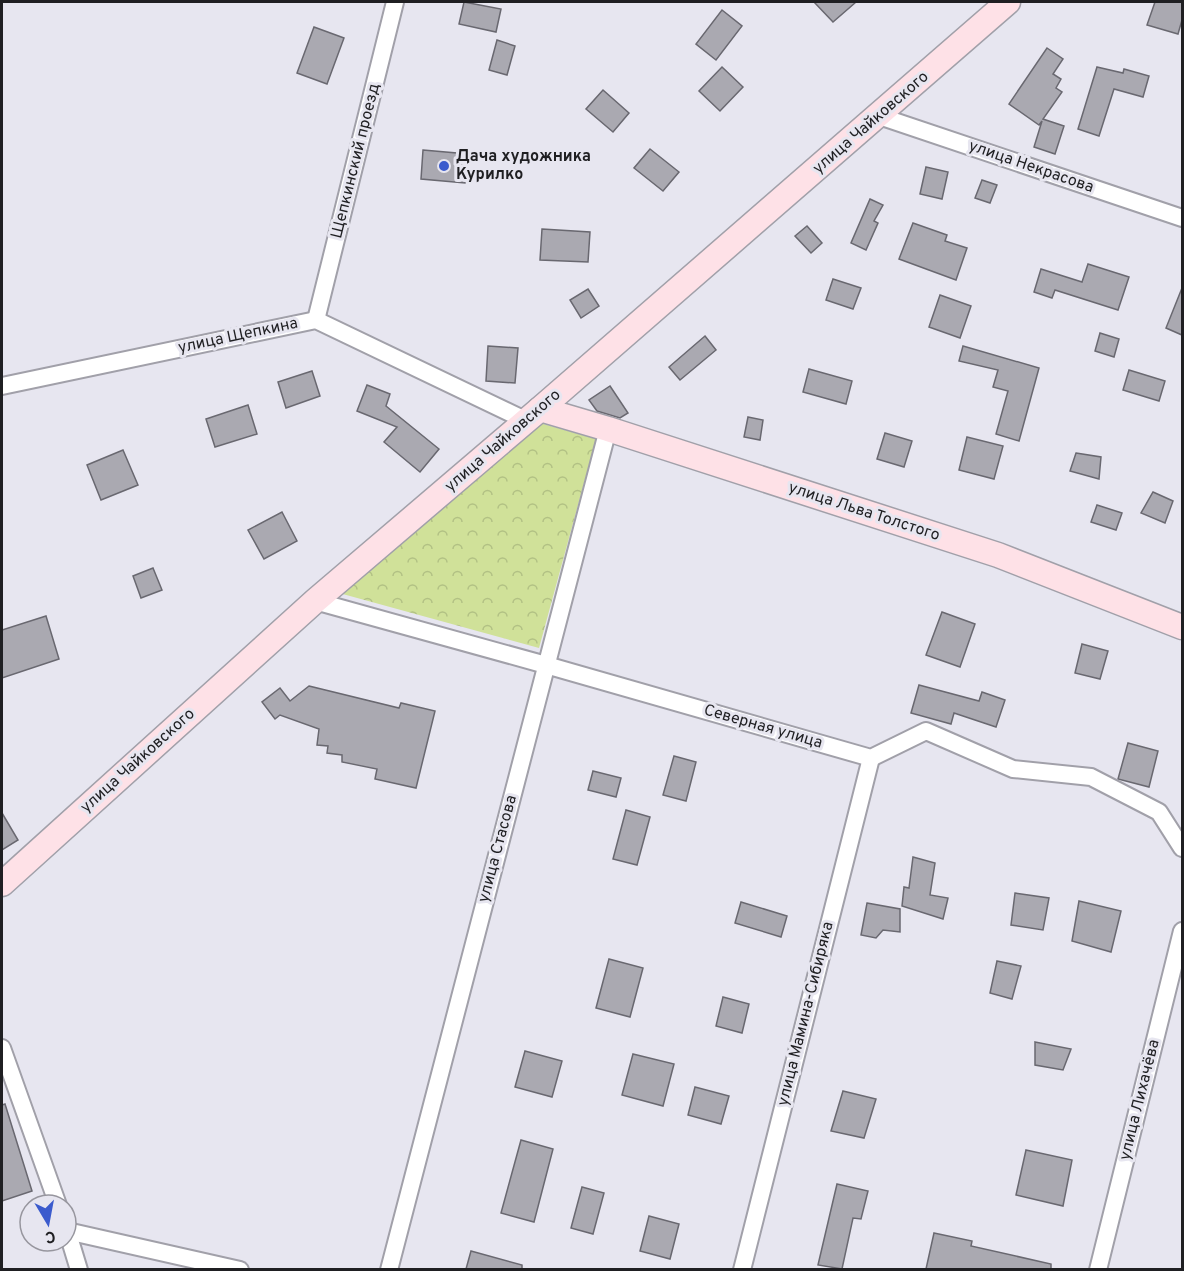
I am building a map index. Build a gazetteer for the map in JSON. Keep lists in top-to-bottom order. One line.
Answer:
{"streets":{"street":["улица Чайковского","Щепкинский проезд","улица Некрасова","улица Щепкина","улица Льва Толстого","Северная улица","улица Стасова","улица Мамина-Сибиряка","улица Лихачёва"]},"crossings":[["улица Чайковского","улица Некрасова"],["улица Чайковского","улица Щепкина"],["улица Чайковского","улица Льва Толстого"],["улица Чайковского","Северная улица"],["Щепкинский проезд","улица Щепкина"],["улица Щепкина","улица Льва Толстого"],["улица Льва Толстого","улица Стасова"],["Северная улица","улица Стасова"],["Северная улица","улица Мамина-Сибиряка"]],"places":["Дача художника Курилко"],"north":"bottom"}
